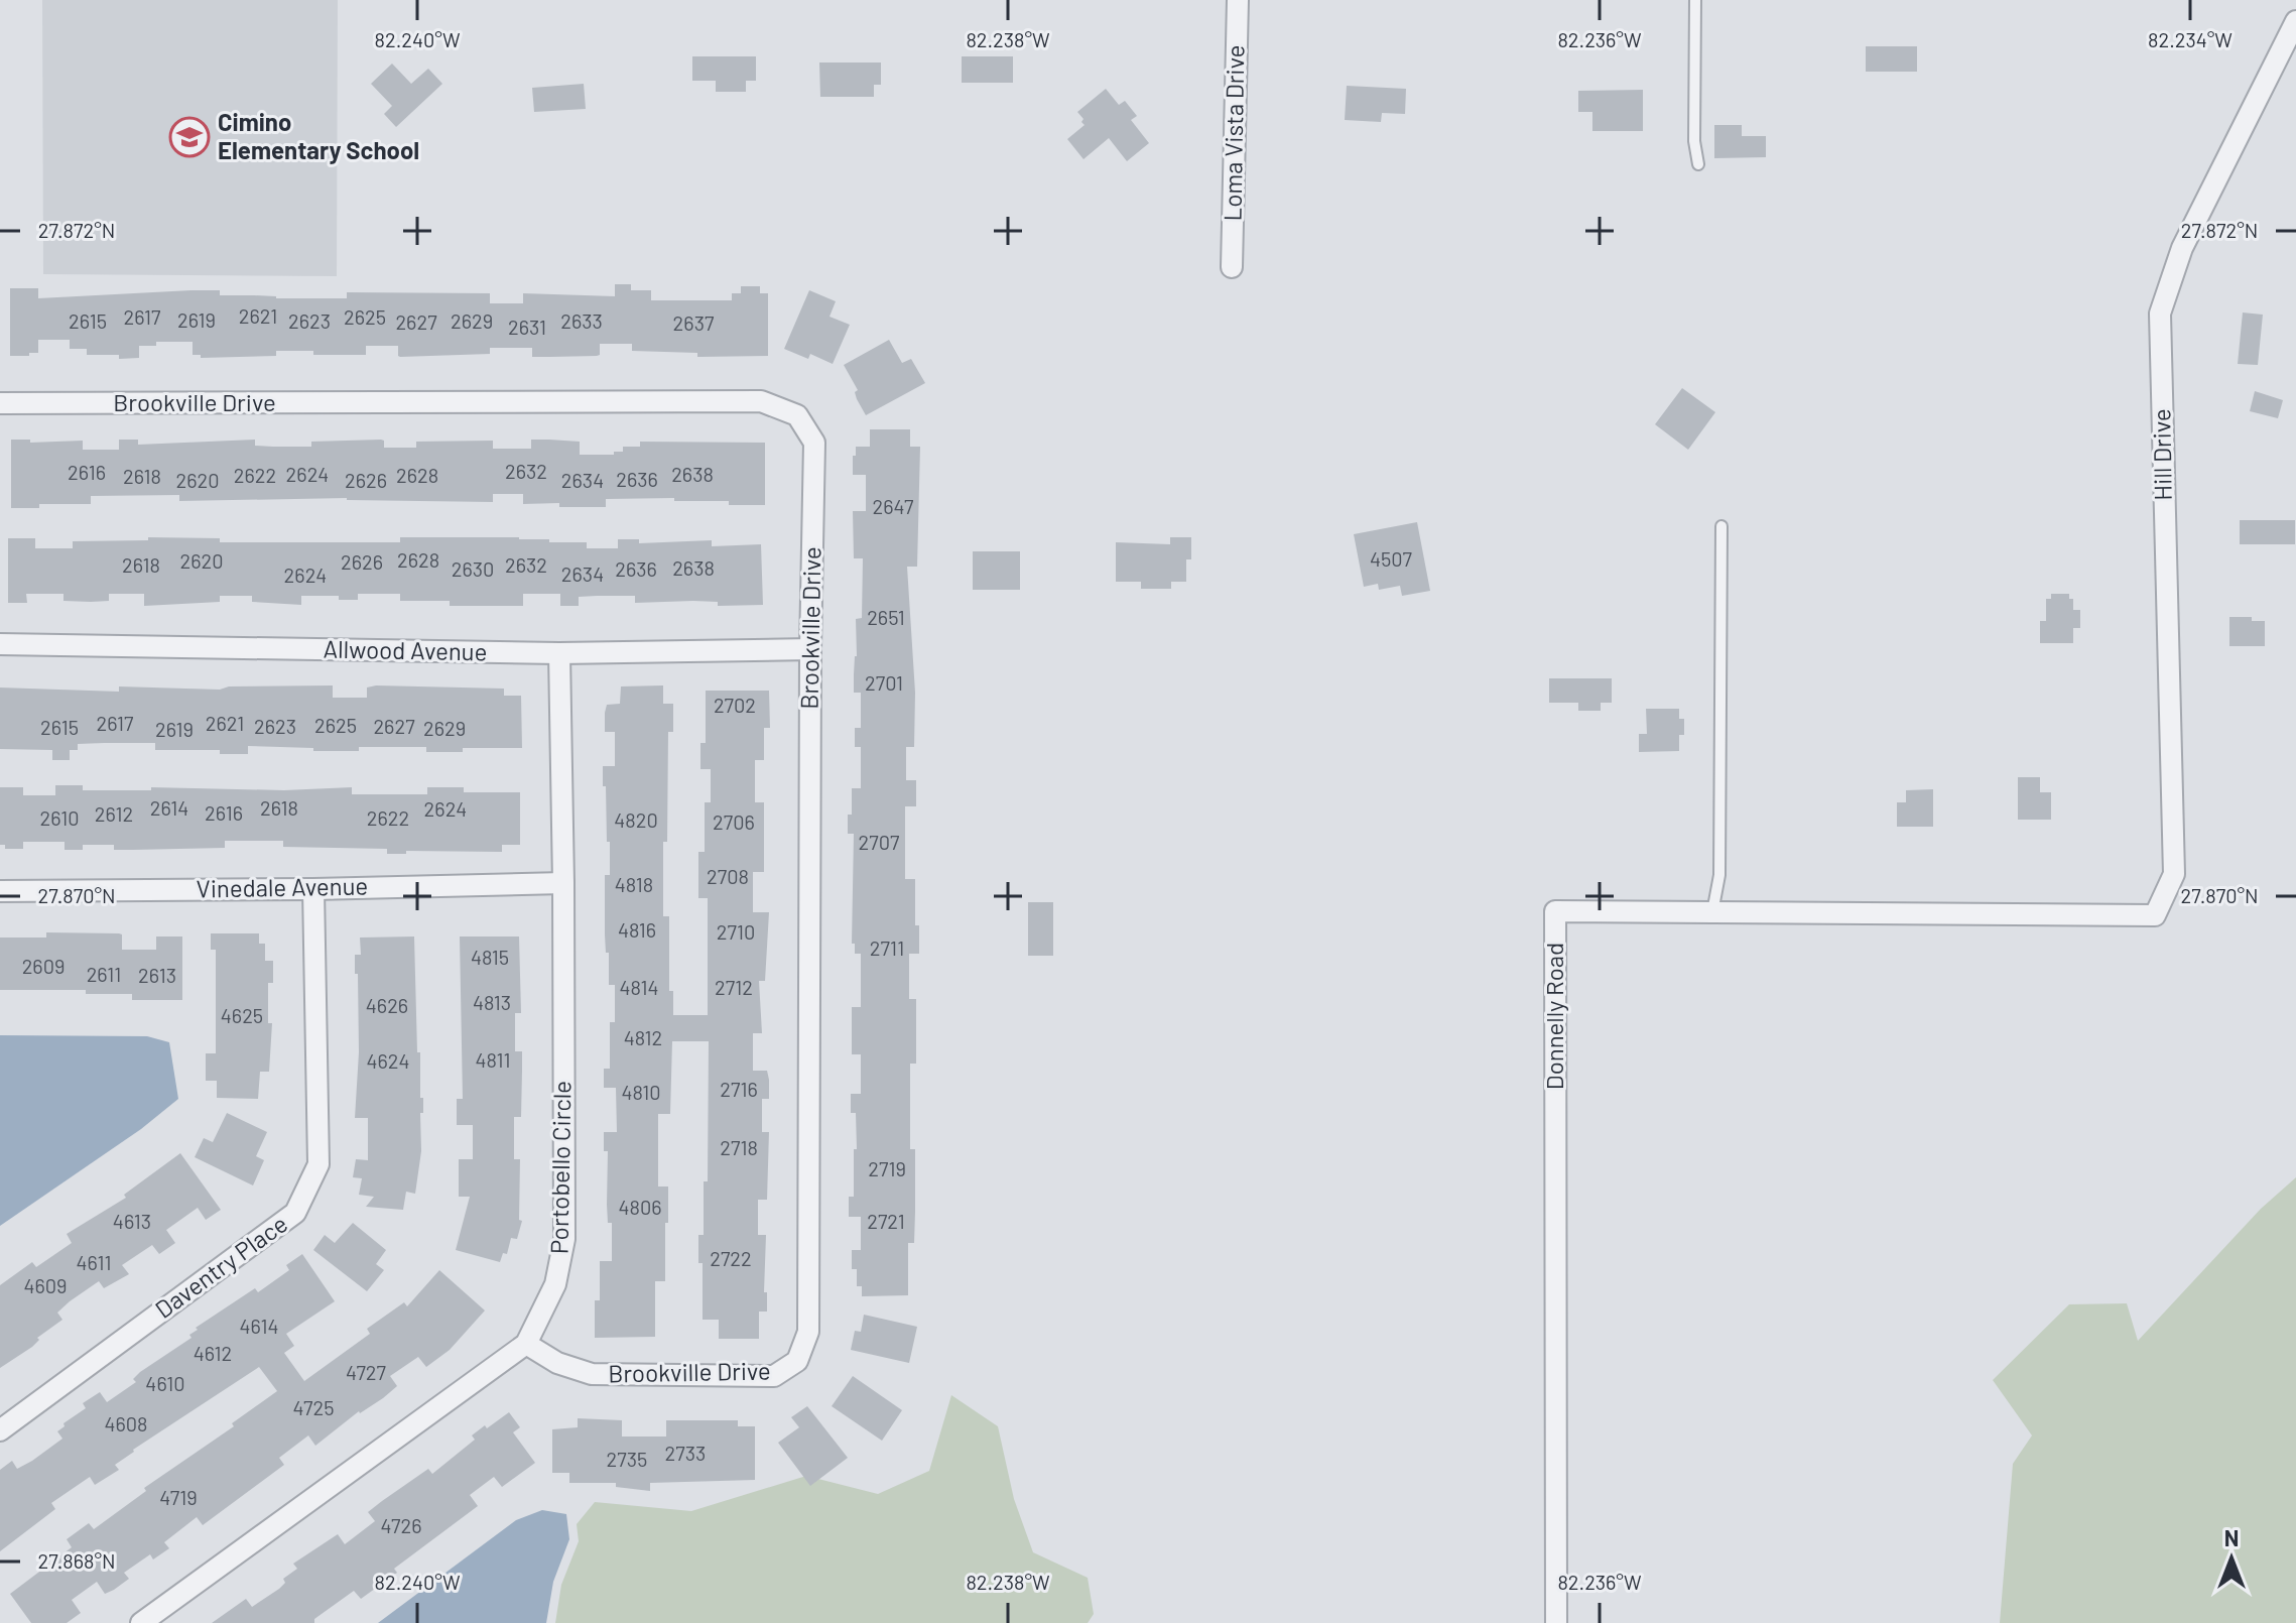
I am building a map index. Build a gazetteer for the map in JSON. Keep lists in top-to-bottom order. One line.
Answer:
{"streets":{"street":["Loma Vista Drive","Brookville Drive","Hill Drive","Allwood Avenue","Vinedale Avenue","Donnelly Road","Portobello Circle","Daventry Place"]},"crossings":[["Brookville Drive","Allwood Avenue"],["Brookville Drive","Portobello Circle"],["Hill Drive","Donnelly Road"],["Allwood Avenue","Portobello Circle"],["Vinedale Avenue","Portobello Circle"],["Vinedale Avenue","Daventry Place"]],"places":{"school or university":["Cimino Elementary School"]},"house_numbers":["2621","2617","2625","2619","2615","2623","2629","2633","2627","2637","2631","2632","2616","2624","2638","2622","2628","2618","2636","2620","2626","2634","2647","4507","2628","2620","2626","2618","2632","2638","2630","2636","2634","2624","2651","2701","2702","2617","2621","2625","2623","2627","2615","2629","2619","2614","2618","2624","2616","2612","2610","2622","4820","2706","2707","2708","4818","4816","2710","2711","4815","2609","2611","2613","4814","2712","4813","4626","4625","4812","4811","4624","2716","4810","2718","2719","4806","4613","2721","2722","4611","4609","4614","4612","4727","4610","4725","4608","2733","2735","4719","4726"],"north":"top","coordinates":["82.240°W","82.238°W","82.236°W","82.234°W","27.872°N","27.870°N","27.868°N"]}
